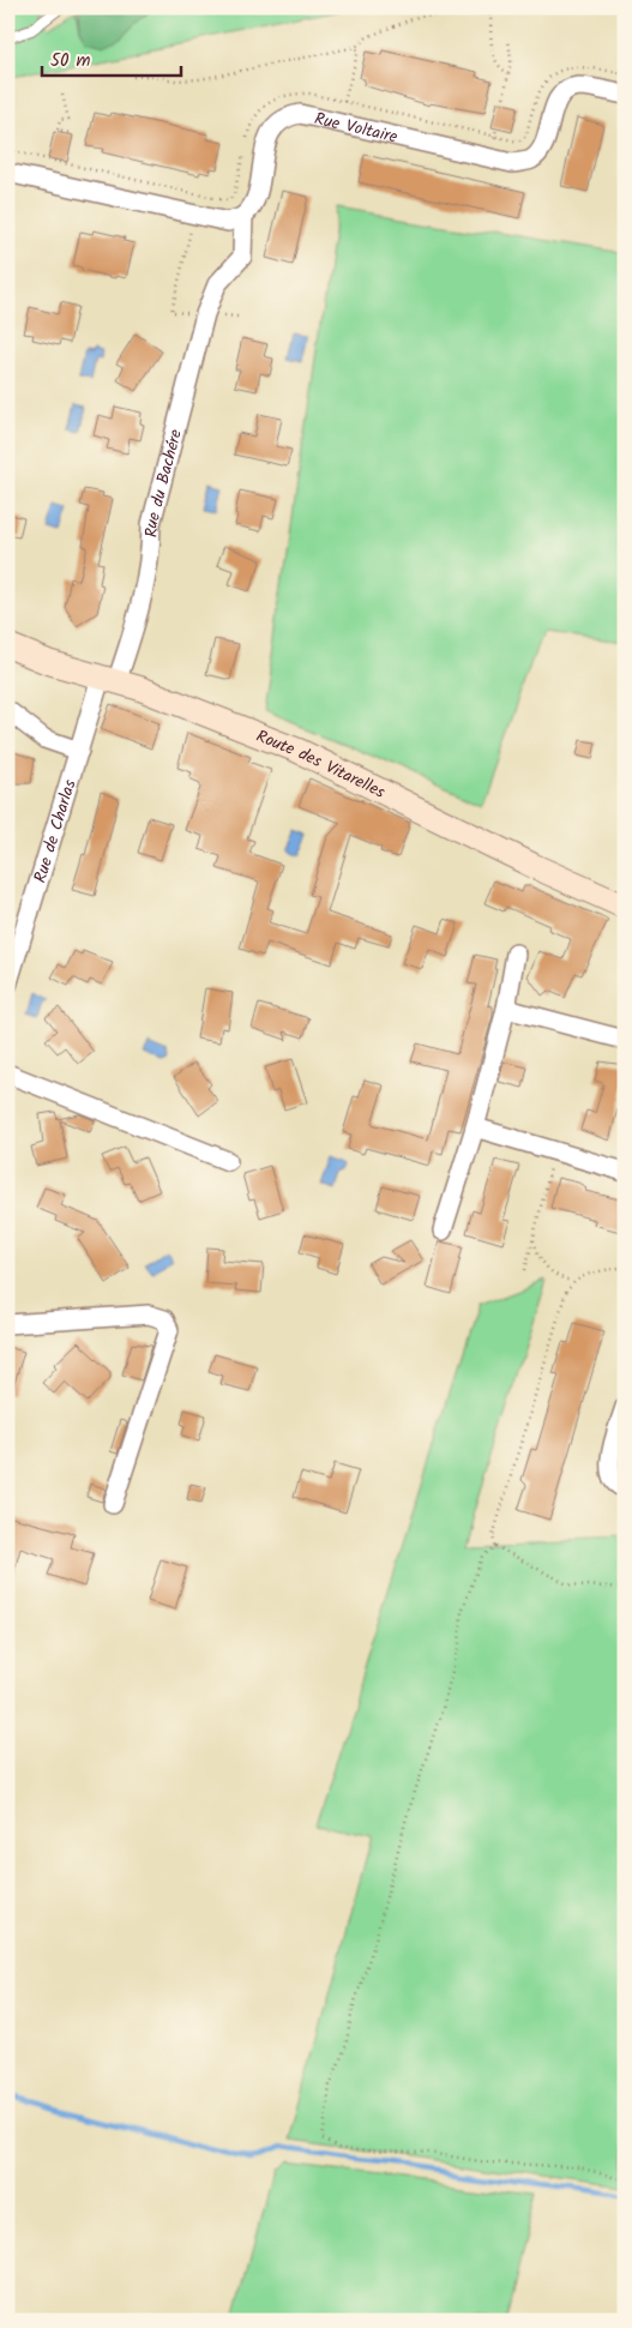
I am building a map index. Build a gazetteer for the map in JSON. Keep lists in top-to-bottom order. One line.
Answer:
{"streets":{"main road":["Route des Vitarelles"],"street":["Rue Voltaire","Rue du Bachére","Rue de Charlas"]},"crossings":[["Rue Voltaire","Rue du Bachére"],["Rue du Bachére","Route des Vitarelles"],["Rue du Bachére","Rue de Charlas"],["Route des Vitarelles","Rue de Charlas"]],"scale_bar":"50 m"}
